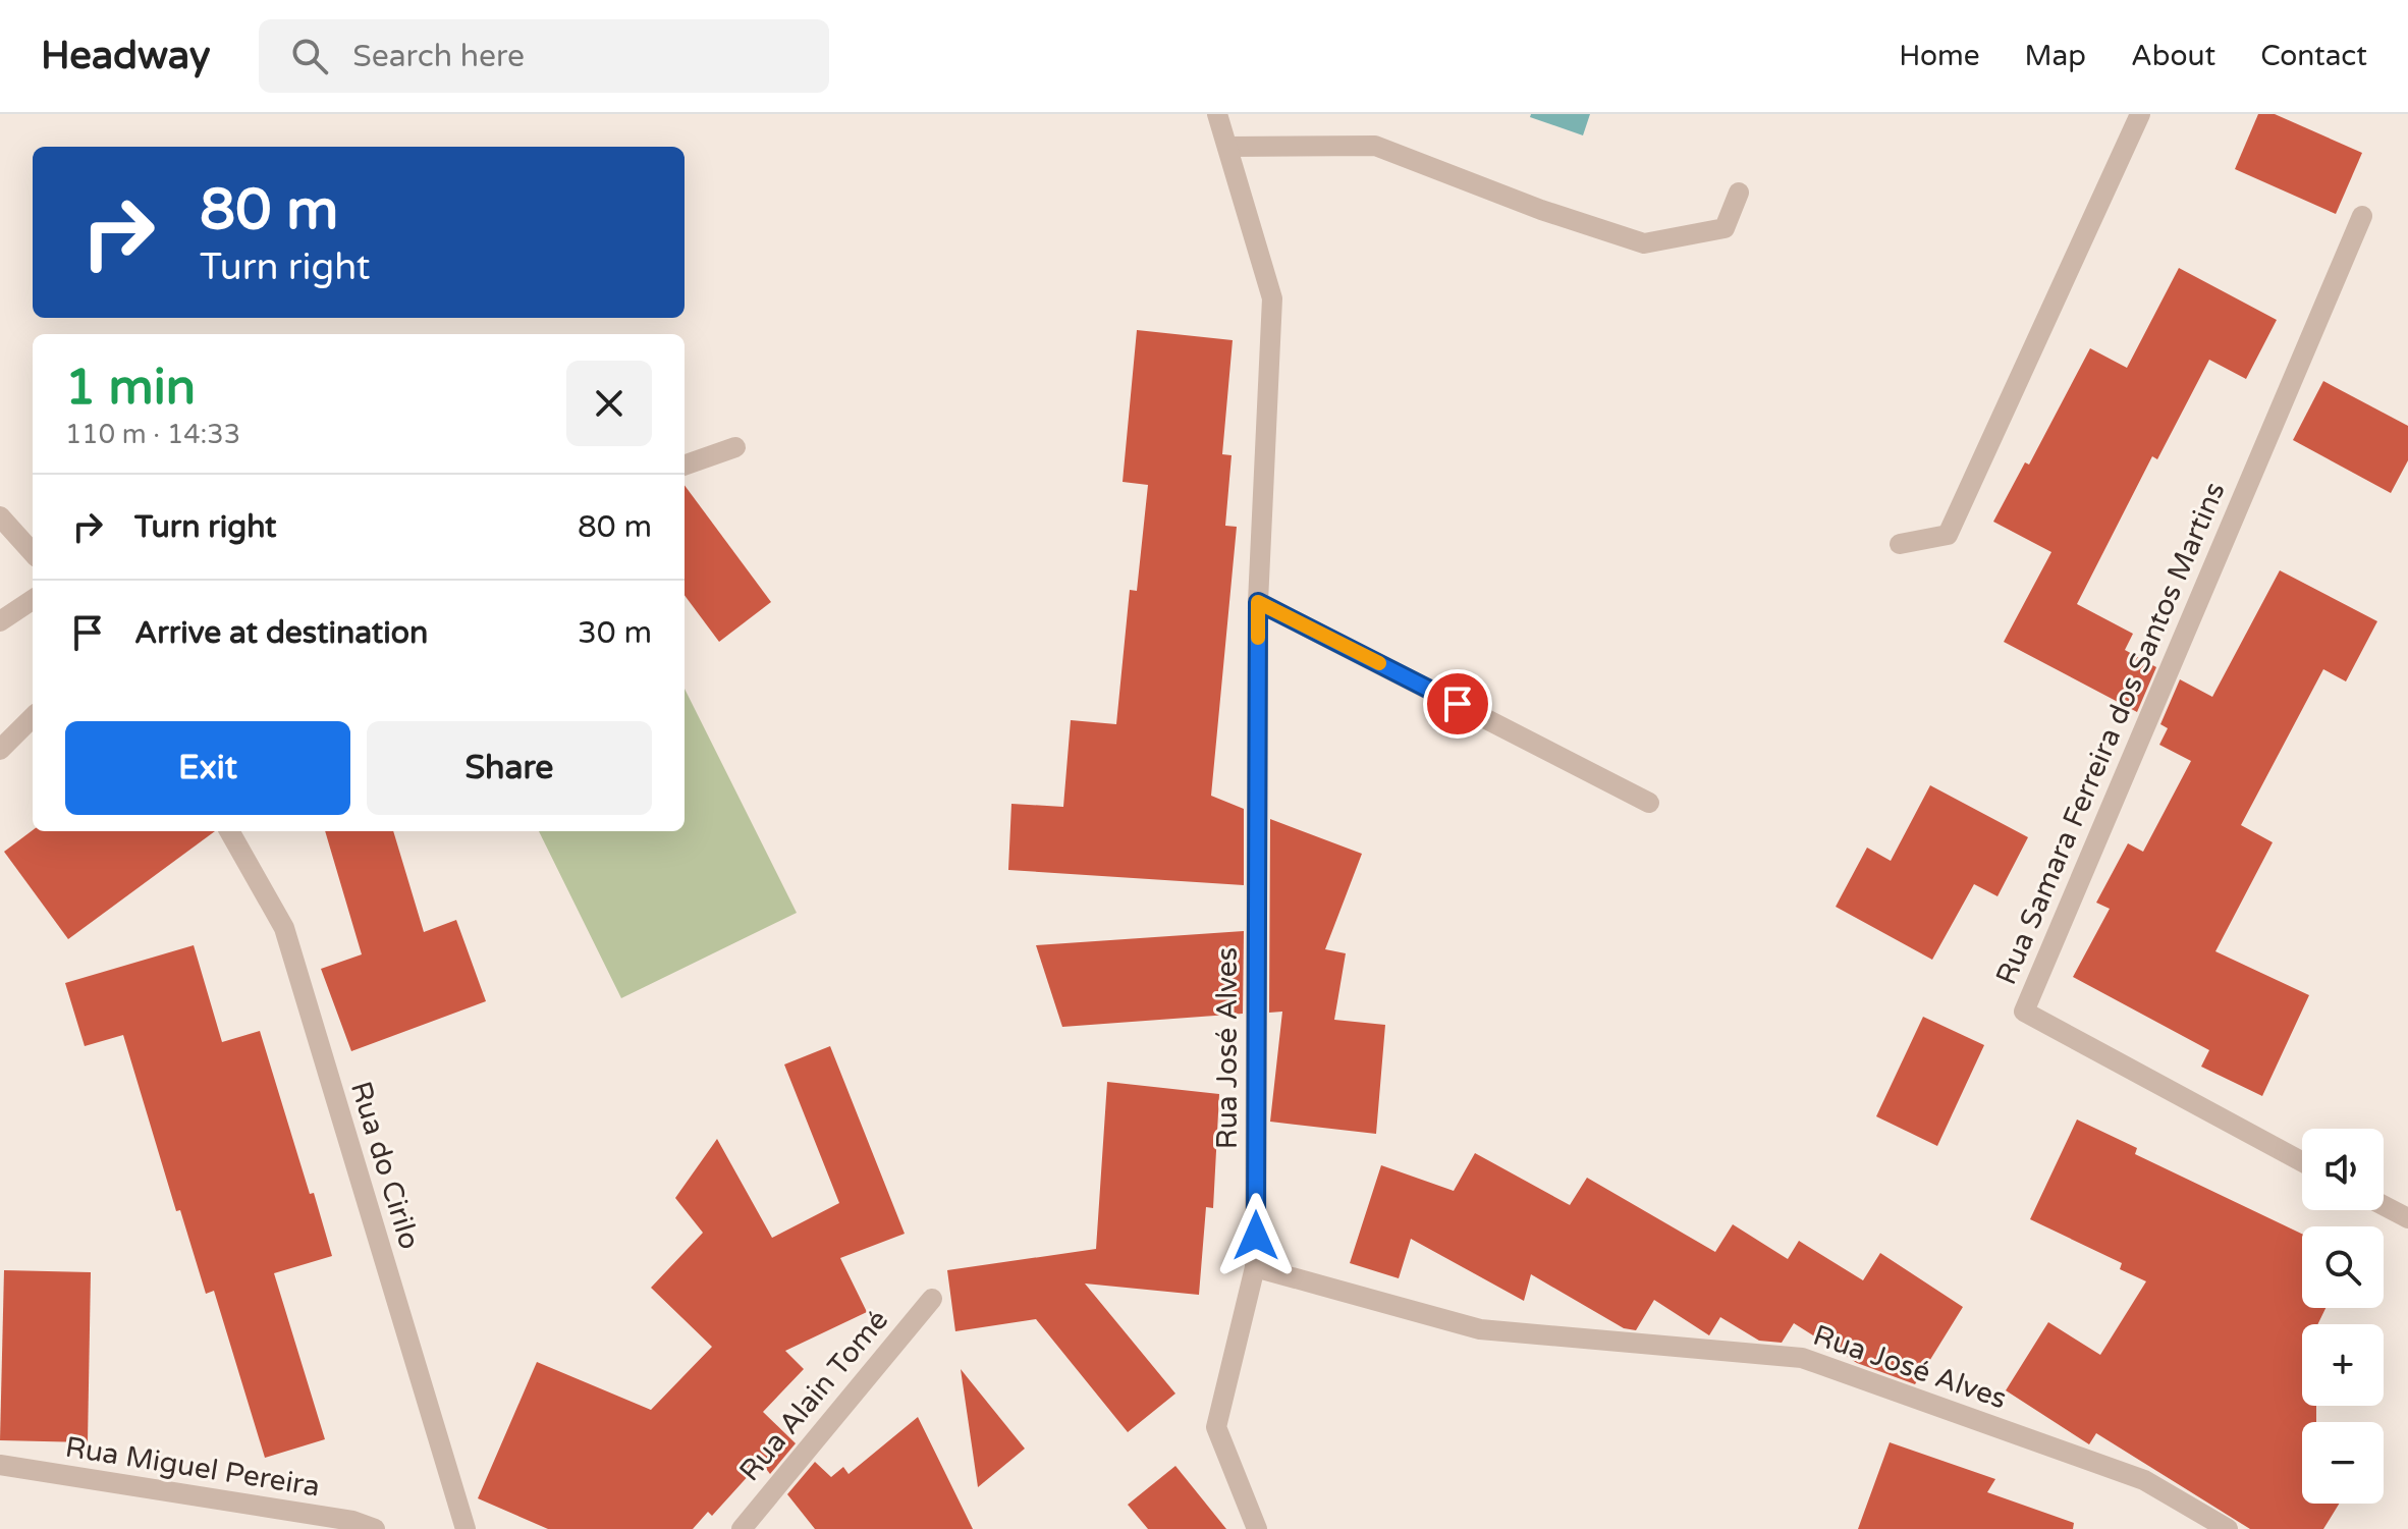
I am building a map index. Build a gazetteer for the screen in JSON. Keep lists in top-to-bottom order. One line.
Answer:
{"streets":{"street":["Rua Samara Ferreira dos Santos Martins","Rua José Alves","Rua do Cirilo","Rua Alain Tomé","Rua Miguel Pereira"]},"page":{"header":"Headway","search":"Search here","nav":["Home","Map","About","Contact"],"turn":["80 m","Turn right"],"heading":["1 min","110 m · 14:33"],"list":[{"name":"Turn right","value":"80 m"},{"name":"Arrive at destination","value":"30 m"}],"buttons":["Exit","Share"],"map_buttons":["+","−"]}}
